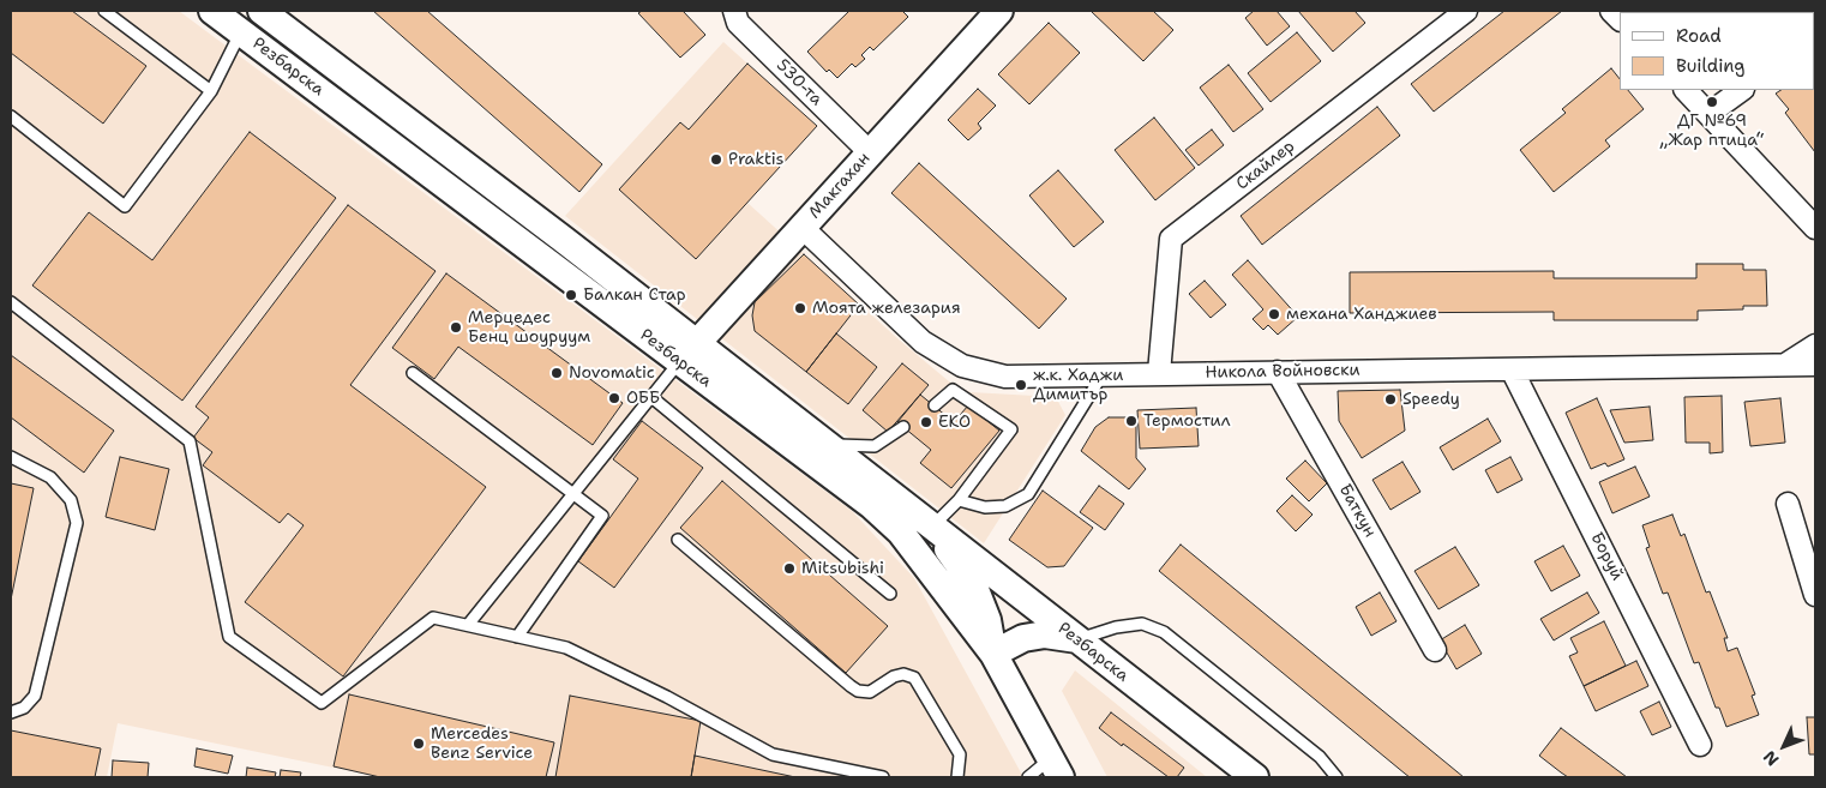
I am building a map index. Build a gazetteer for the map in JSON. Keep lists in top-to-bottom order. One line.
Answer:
{"streets":{"street":["Резбарска","530-та","Скайлер","Макгахан","Никола Войновски","Баткун","Боруй"]},"crossings":[["Резбарска","Макгахан"],["530-та","Макгахан"],["Скайлер","Никола Войновски"],["Макгахан","Никола Войновски"],["Никола Войновски","Баткун"],["Никола Войновски","Боруй"]],"places":["ДГ №69 „Жар птица“","Praktis","Балкан Стар","Моята железария","механа Ханджиев","Мерцедес Бенц шоуруум","Novomatic","ж.к. Хаджи Димитър","ОББ","Speedy","Термостил","EKO","Mitsubishi","Mercedes Benz Service"],"legend":["Road","Building"],"north":"bottom left"}
